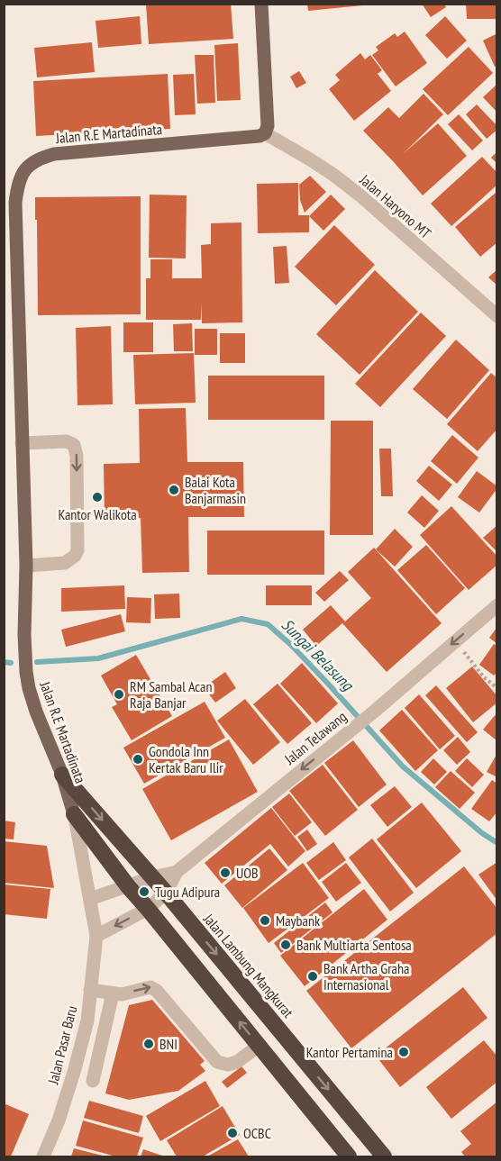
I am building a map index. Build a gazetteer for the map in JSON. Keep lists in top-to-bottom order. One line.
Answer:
{"streets":{"highway":["Jalan Lambung Mangkurat"],"main road":["Jalan R.E Martadinata"],"street":["Jalan Haryono MT","Jalan Telawang","Jalan Pasar Baru"]},"crossings":[["Jalan R.E Martadinata","Jalan Haryono MT"],["Jalan R.E Martadinata","Jalan Telawang"],["Jalan R.E Martadinata","Jalan Lambung Mangkurat"],["Jalan R.E Martadinata","Jalan Pasar Baru"],["Jalan Telawang","Jalan Lambung Mangkurat"]],"one_way":["Jalan Telawang"],"water":["Sungai Belasung"],"places":["Balai Kota Banjarmasin","Kantor Walikota","RM Sambal Acan Raja Banjar","Gondola Inn Kertak Baru Ilir","UOB","Tugu Adipura","Maybank","Bank Multiarta Sentosa","Bank Artha Graha Internasional","BNI","Kantor Pertamina","OCBC"]}
